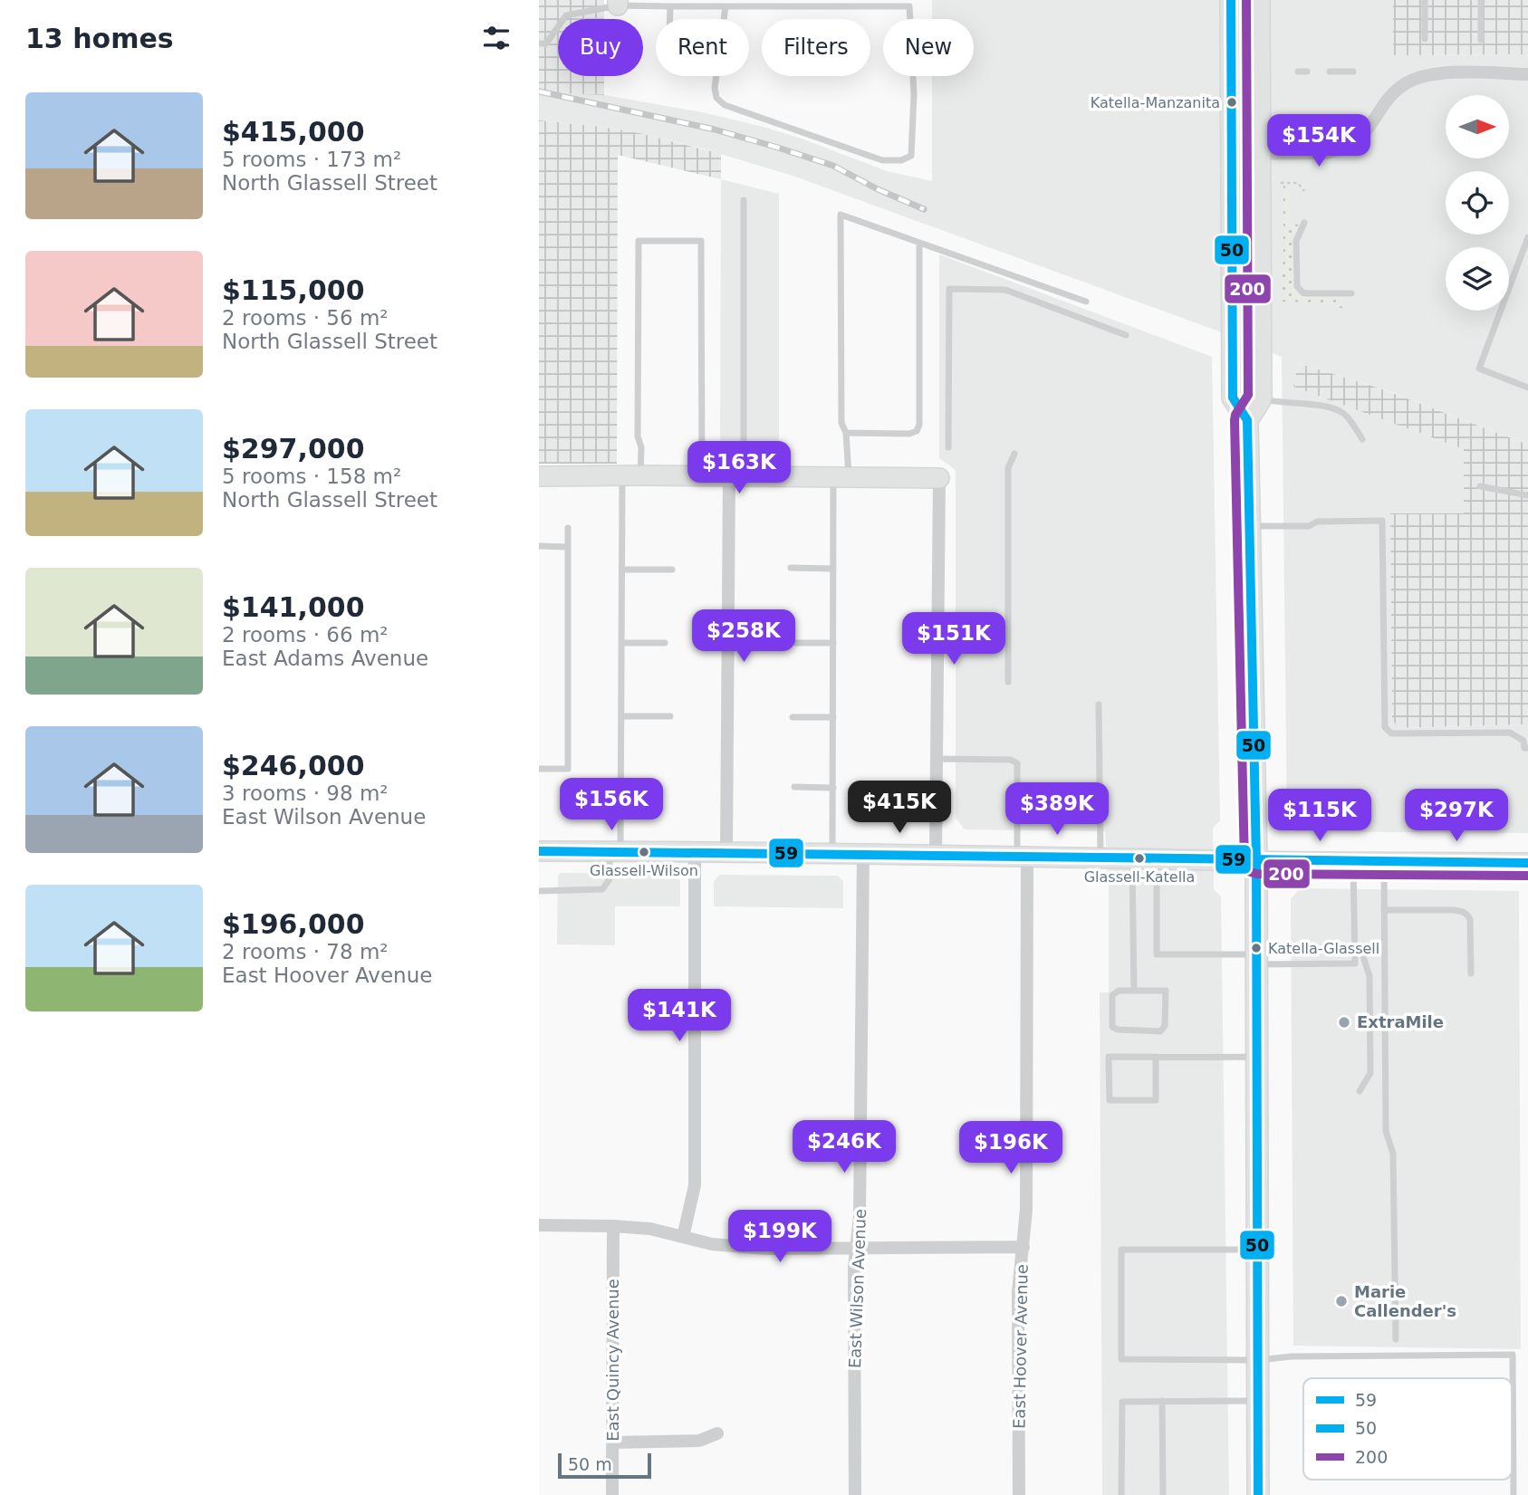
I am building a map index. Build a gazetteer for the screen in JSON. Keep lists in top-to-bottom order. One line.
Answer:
{"streets":{"street":["East Wilson Avenue","East Hoover Avenue","East Quincy Avenue"]},"places":["Katella-Manzanita","Glassell-Wilson","Glassell-Katella","Katella-Glassell","ExtraMile","Marie Callender's"],"lines":["transit line 50","transit line 200","transit line 59"],"legend":["59","50","200"],"scale_bar":"50 m","north":"right","page":{"heading":"13 homes","chip":["Buy","Rent","Filters","New"],"list":[{"name":"$415,000","note":"5 rooms · 173 m² · North Glassell Street"},{"name":"$115,000","note":"2 rooms · 56 m² · North Glassell Street"},{"name":"$297,000","note":"5 rooms · 158 m² · North Glassell Street"},{"name":"$141,000","note":"2 rooms · 66 m² · East Adams Avenue"},{"name":"$246,000","note":"3 rooms · 98 m² · East Wilson Avenue"},{"name":"$196,000","note":"2 rooms · 78 m² · East Hoover Avenue"}],"price":["$154K","$163K","$258K","$151K","$156K","$415K","$389K","$115K","$297K","$141K","$246K","$196K","$199K"],"scale":"50 m"}}
